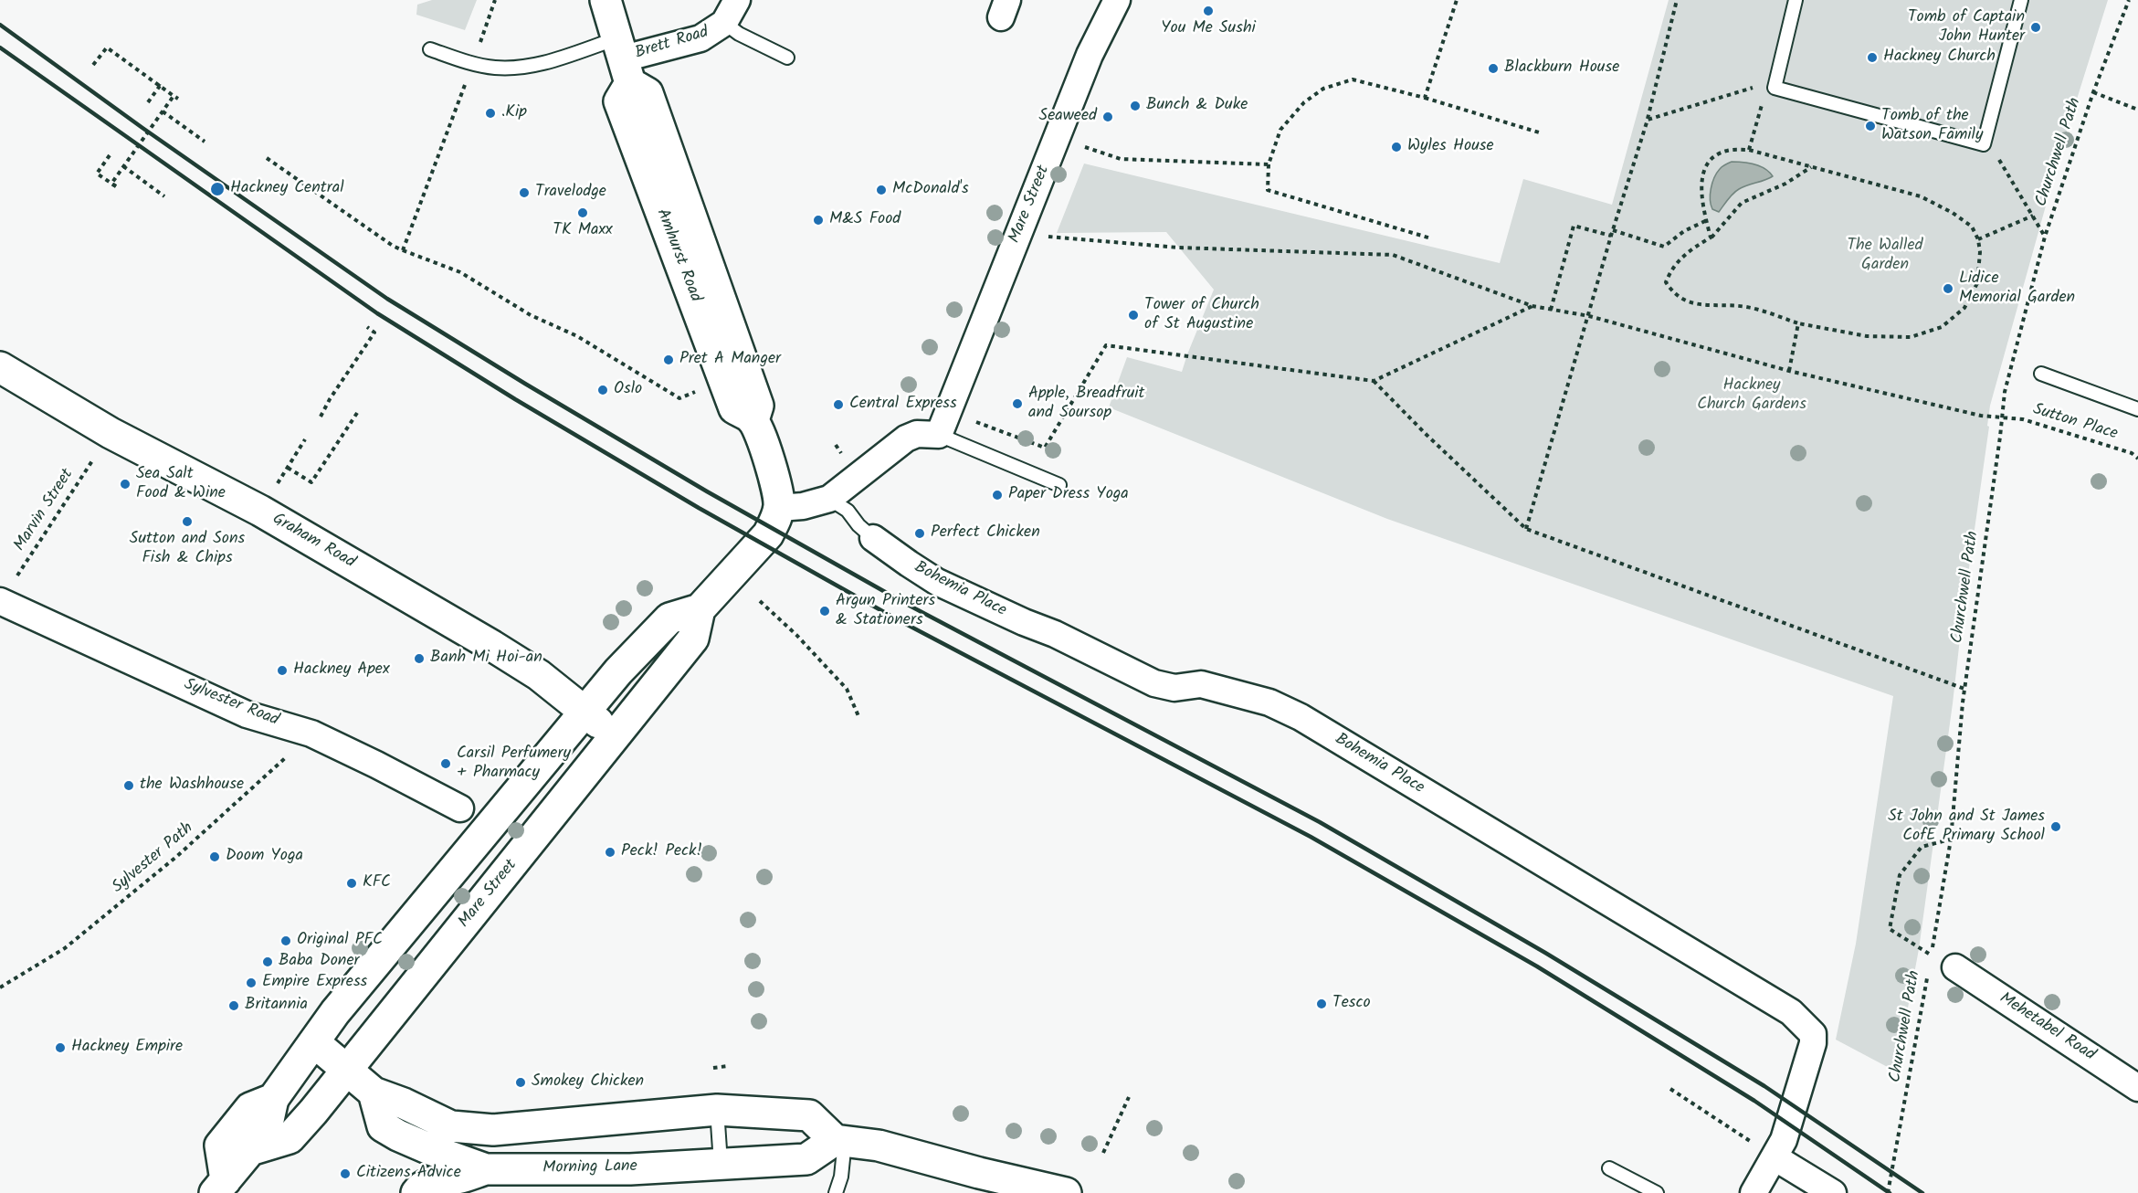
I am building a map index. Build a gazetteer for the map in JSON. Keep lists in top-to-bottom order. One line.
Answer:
{"streets":{"main road":["Mare Street","Amhurst Road","Graham Road","Morning Lane"],"street":["Brett Road","Bohemia Place","Sylvester Road","Mehetabel Road"],"path":["Churchwell Path","Sutton Place","Marvin Street","Sylvester Path"]},"crossings":[["Brett Road","Amhurst Road"],["Churchwell Path","Sutton Place"],["Mare Street","Sutton Place"],["Mare Street","Graham Road"],["Marvin Street","Graham Road"],["Marvin Street","Sylvester Road"],["Sylvester Road","Sylvester Path"]],"parks":["The Walled Garden","Hackney Church Gardens"],"places":["You Me Sushi","Tomb of Captain John Hunter","Hackney Church","Blackburn House","Bunch & Duke",".Kip","Seaweed","Tomb of the Watson Family","Wyles House","Hackney Central","McDonald's","Travelodge","TK Maxx","M&S Food","Lidice Memorial Garden","Tower of Church of St Augustine","Pret A Manger","Oslo","Apple, Breadfruit and Soursop","Central Express","Sea Salt Food & Wine","Paper Dress Yoga","Sutton and Sons Fish & Chips","Perfect Chicken","Argun Printers & Stationers","Banh Mi Hoi-an","Hackney Apex","Carsil Perfumery + Pharmacy","the Washhouse","St John and St James CofE Primary School","Peck! Peck!","Doom Yoga","KFC","Original PFC","Baba Doner","Empire Express","Tesco","Britannia","Hackney Empire","Smokey Chicken","Citizens Advice"]}
